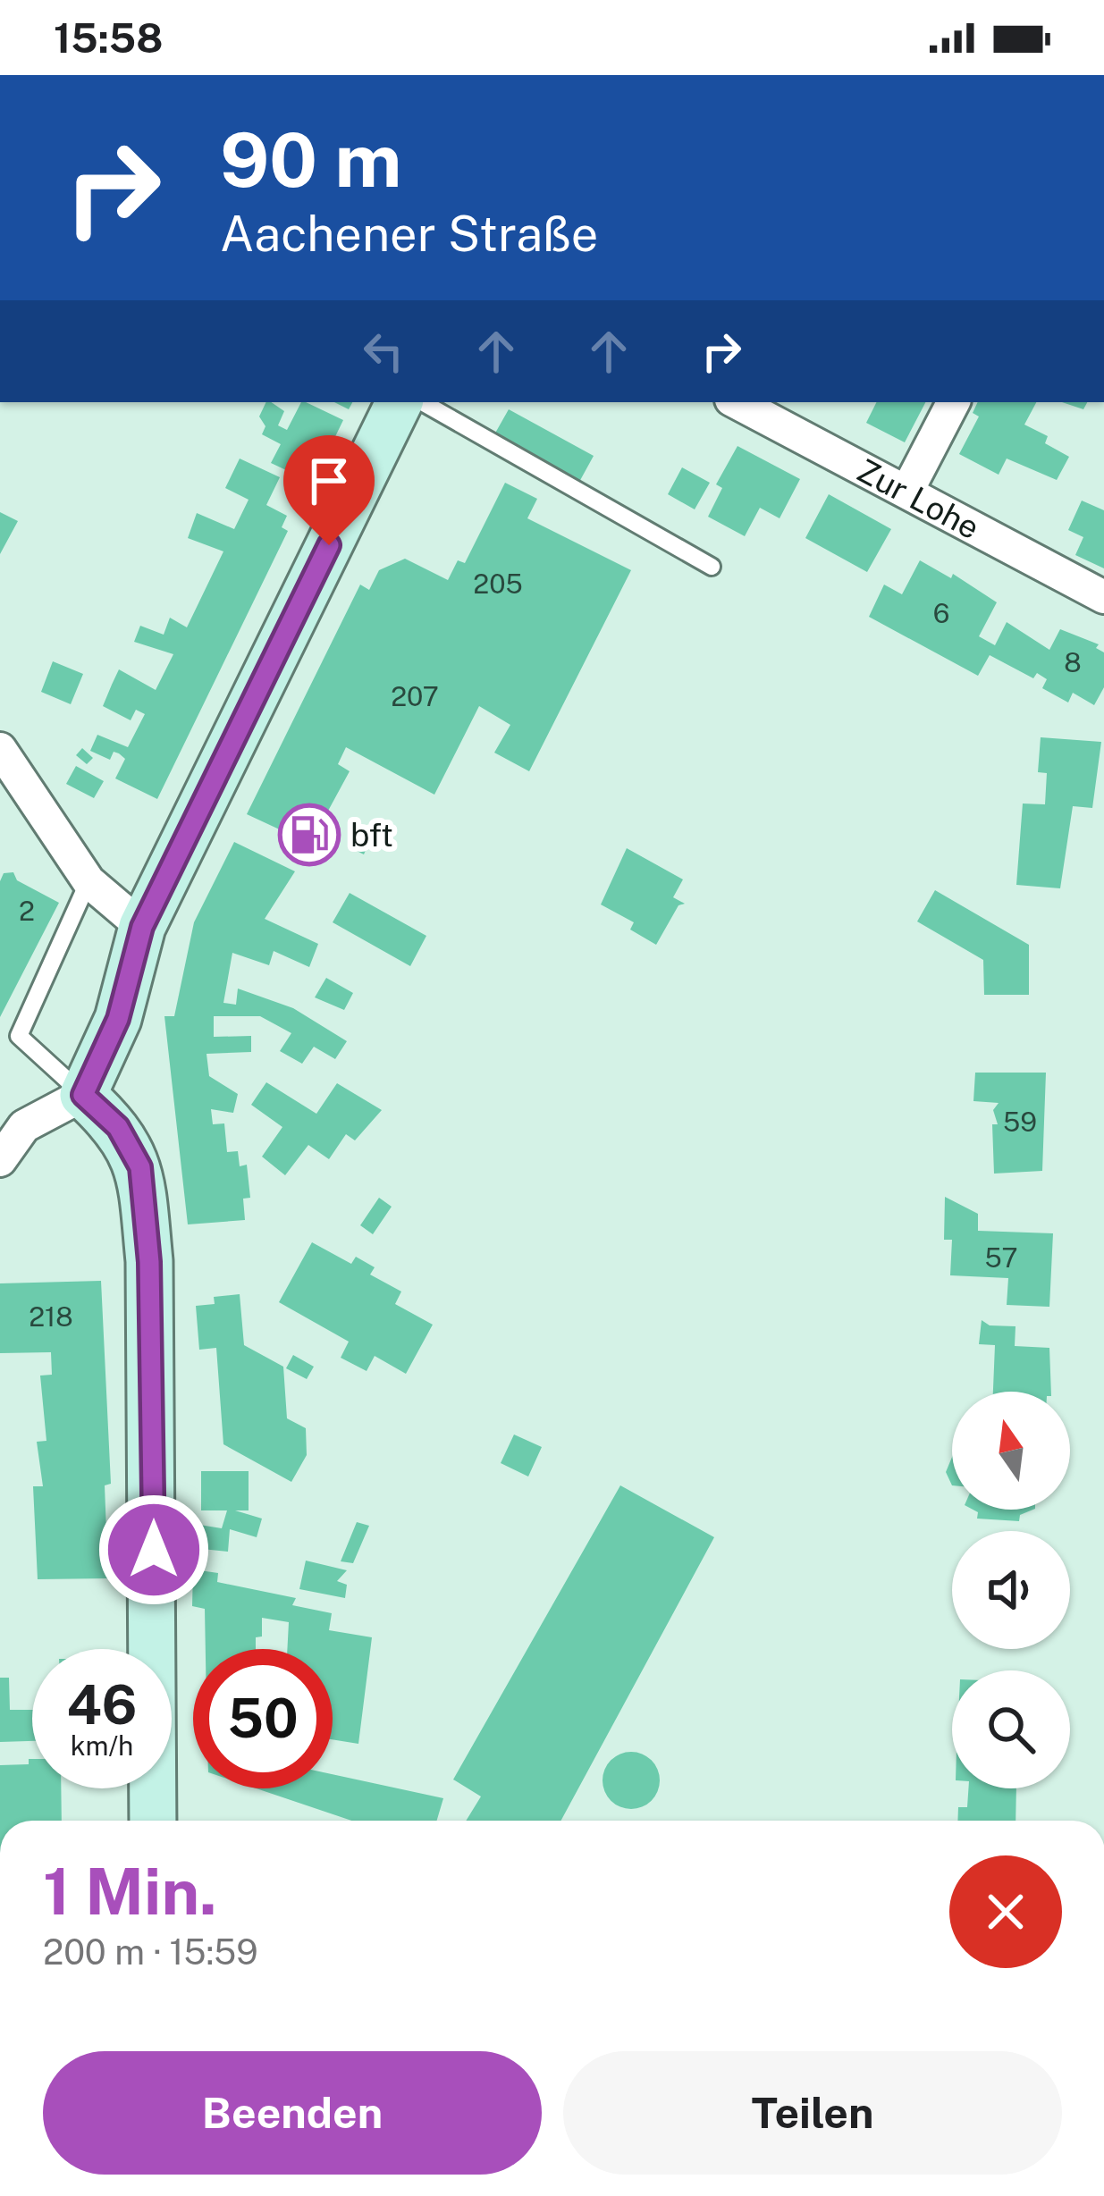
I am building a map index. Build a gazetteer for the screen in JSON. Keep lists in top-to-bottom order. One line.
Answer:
{"streets":{"street":["Zur Lohe"]},"places":{"fuel station":["bft"]},"house_numbers":["205","6","8","207","2","59","57","218"],"north":"top","page":{"status":"15:58","turn":["90 m","Aachener Straße"],"speed":"46 km/h","limit":"50","heading":["1 Min.","200 m · 15:59"],"buttons":["Beenden","Teilen"]}}
